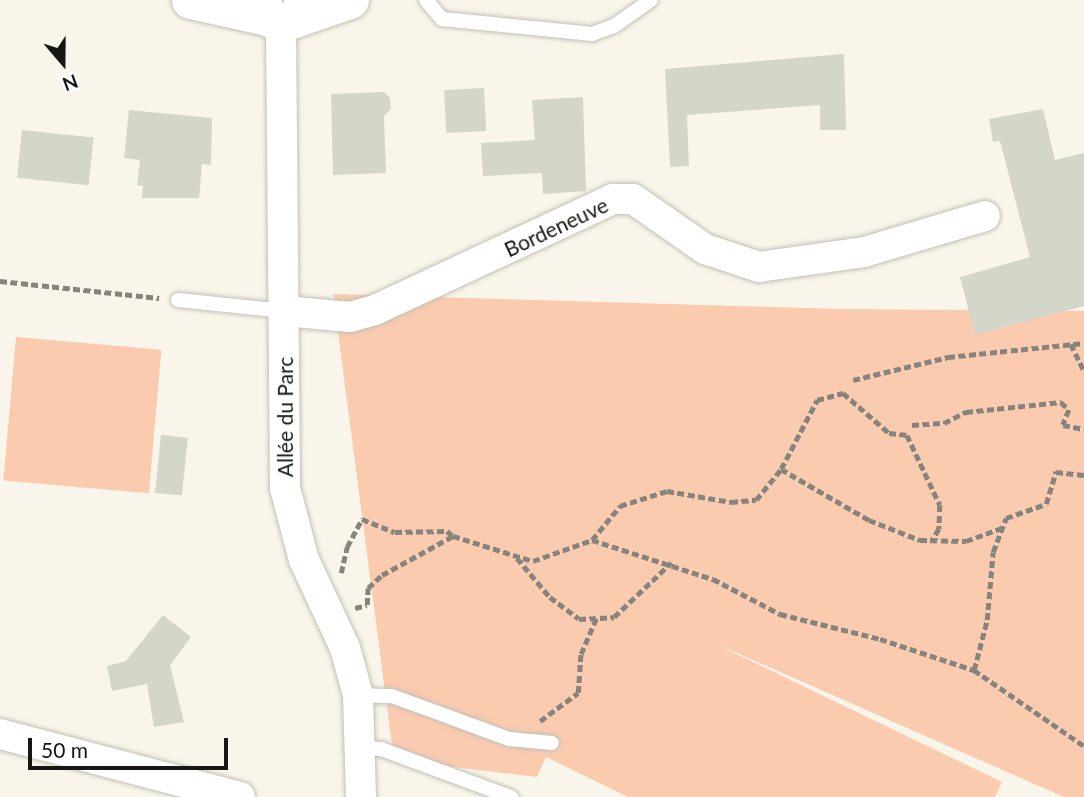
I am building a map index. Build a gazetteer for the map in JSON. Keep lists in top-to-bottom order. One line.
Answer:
{"streets":{"street":["Bordeneuve","Allée du Parc"]},"crossings":[["Bordeneuve","Allée du Parc"]],"scale_bar":"50 m","north":"bottom"}
